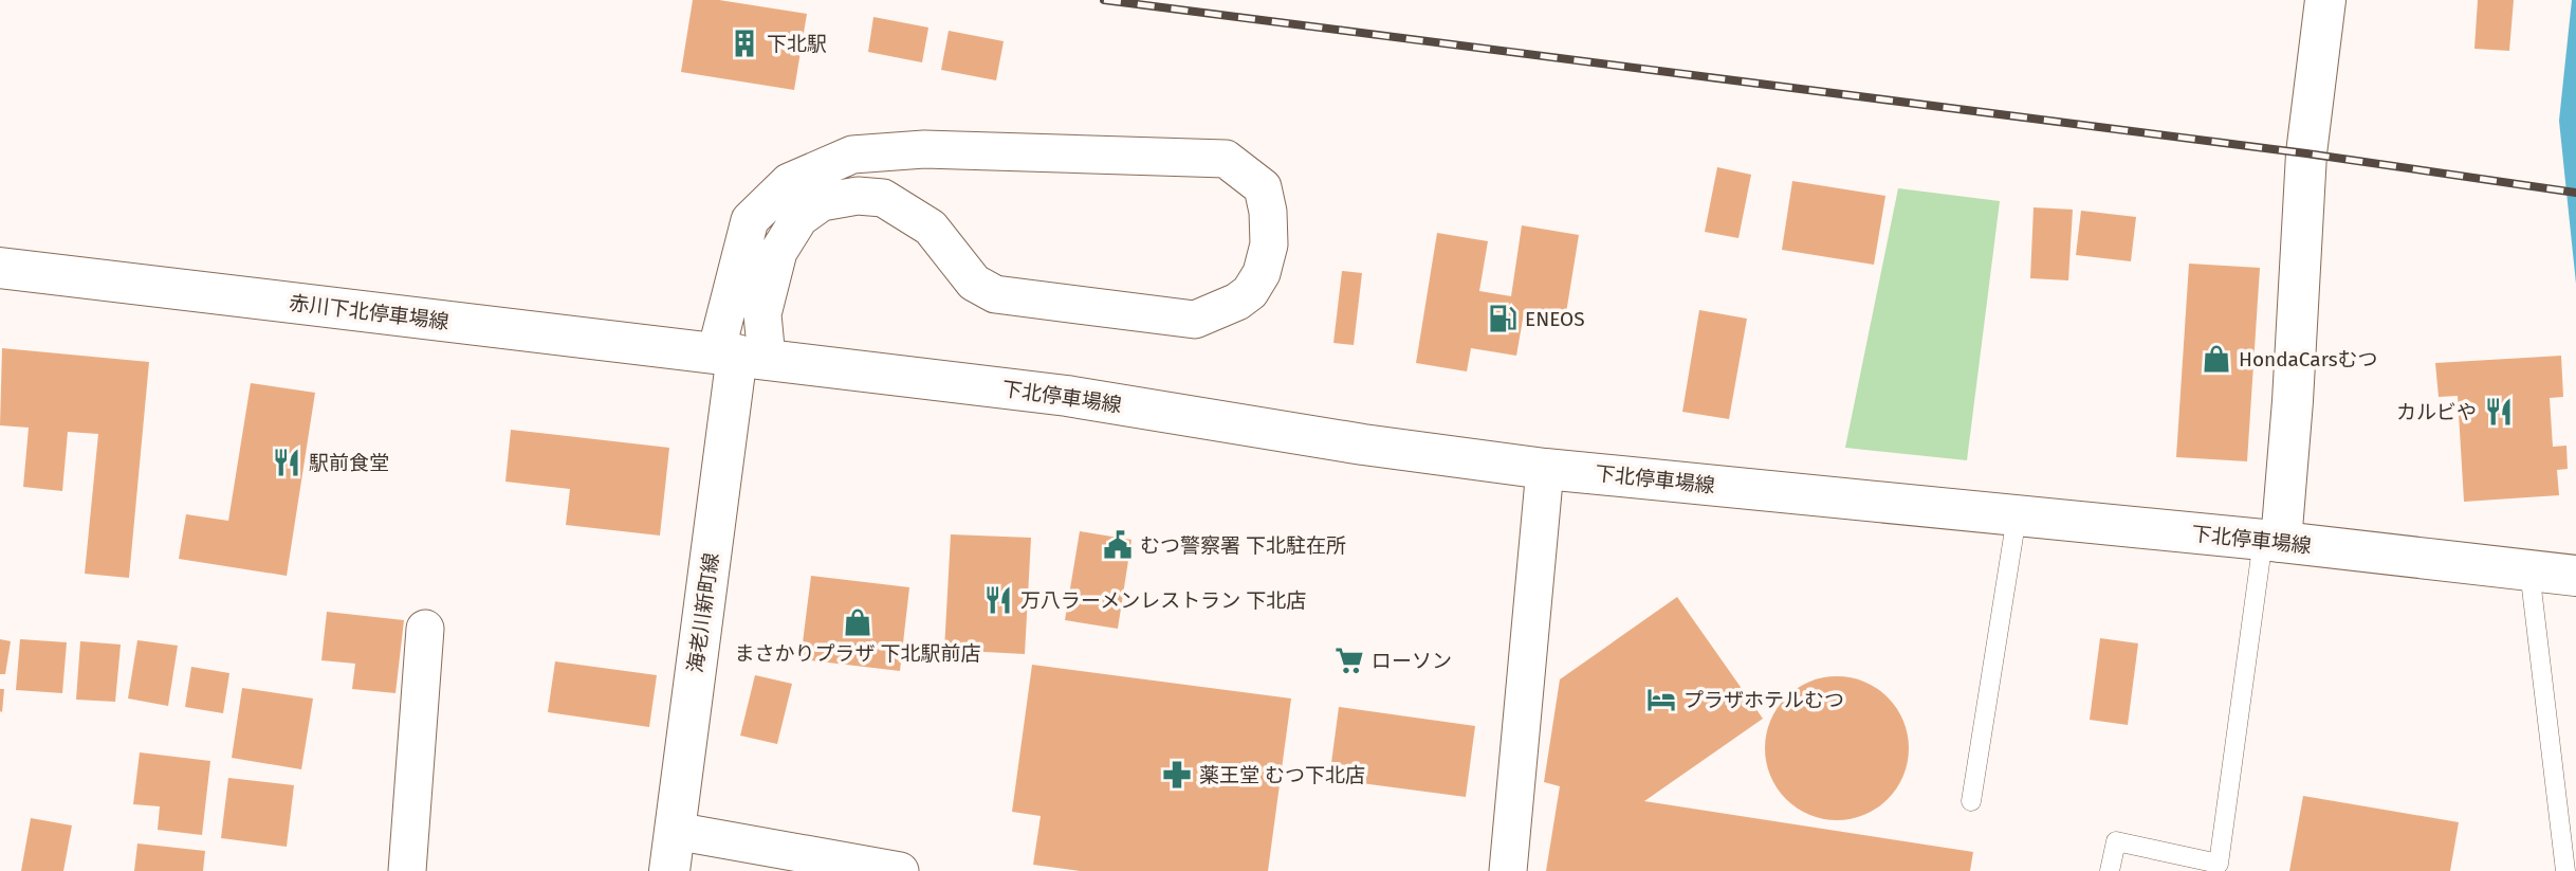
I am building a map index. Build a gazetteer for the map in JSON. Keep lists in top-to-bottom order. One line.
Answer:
{"streets":{"main road":["赤川下北停車場線","下北停車場線","海老川新町線"]},"crossings":[["赤川下北停車場線","下北停車場線"],["赤川下北停車場線","海老川新町線"],["下北停車場線","海老川新町線"]],"places":{"building":["下北駅"],"fuel station":["ENEOS"],"shop":["HondaCarsむつ","まさかりプラザ 下北駅前店"],"restaurant":["カルビや","駅前食堂","万八ラーメンレストラン 下北店"],"public building":["むつ警察署 下北駐在所"],"supermarket":["ローソン"],"hotel":["プラザホテルむつ"],"pharmacy":["薬王堂 むつ下北店"]}}
